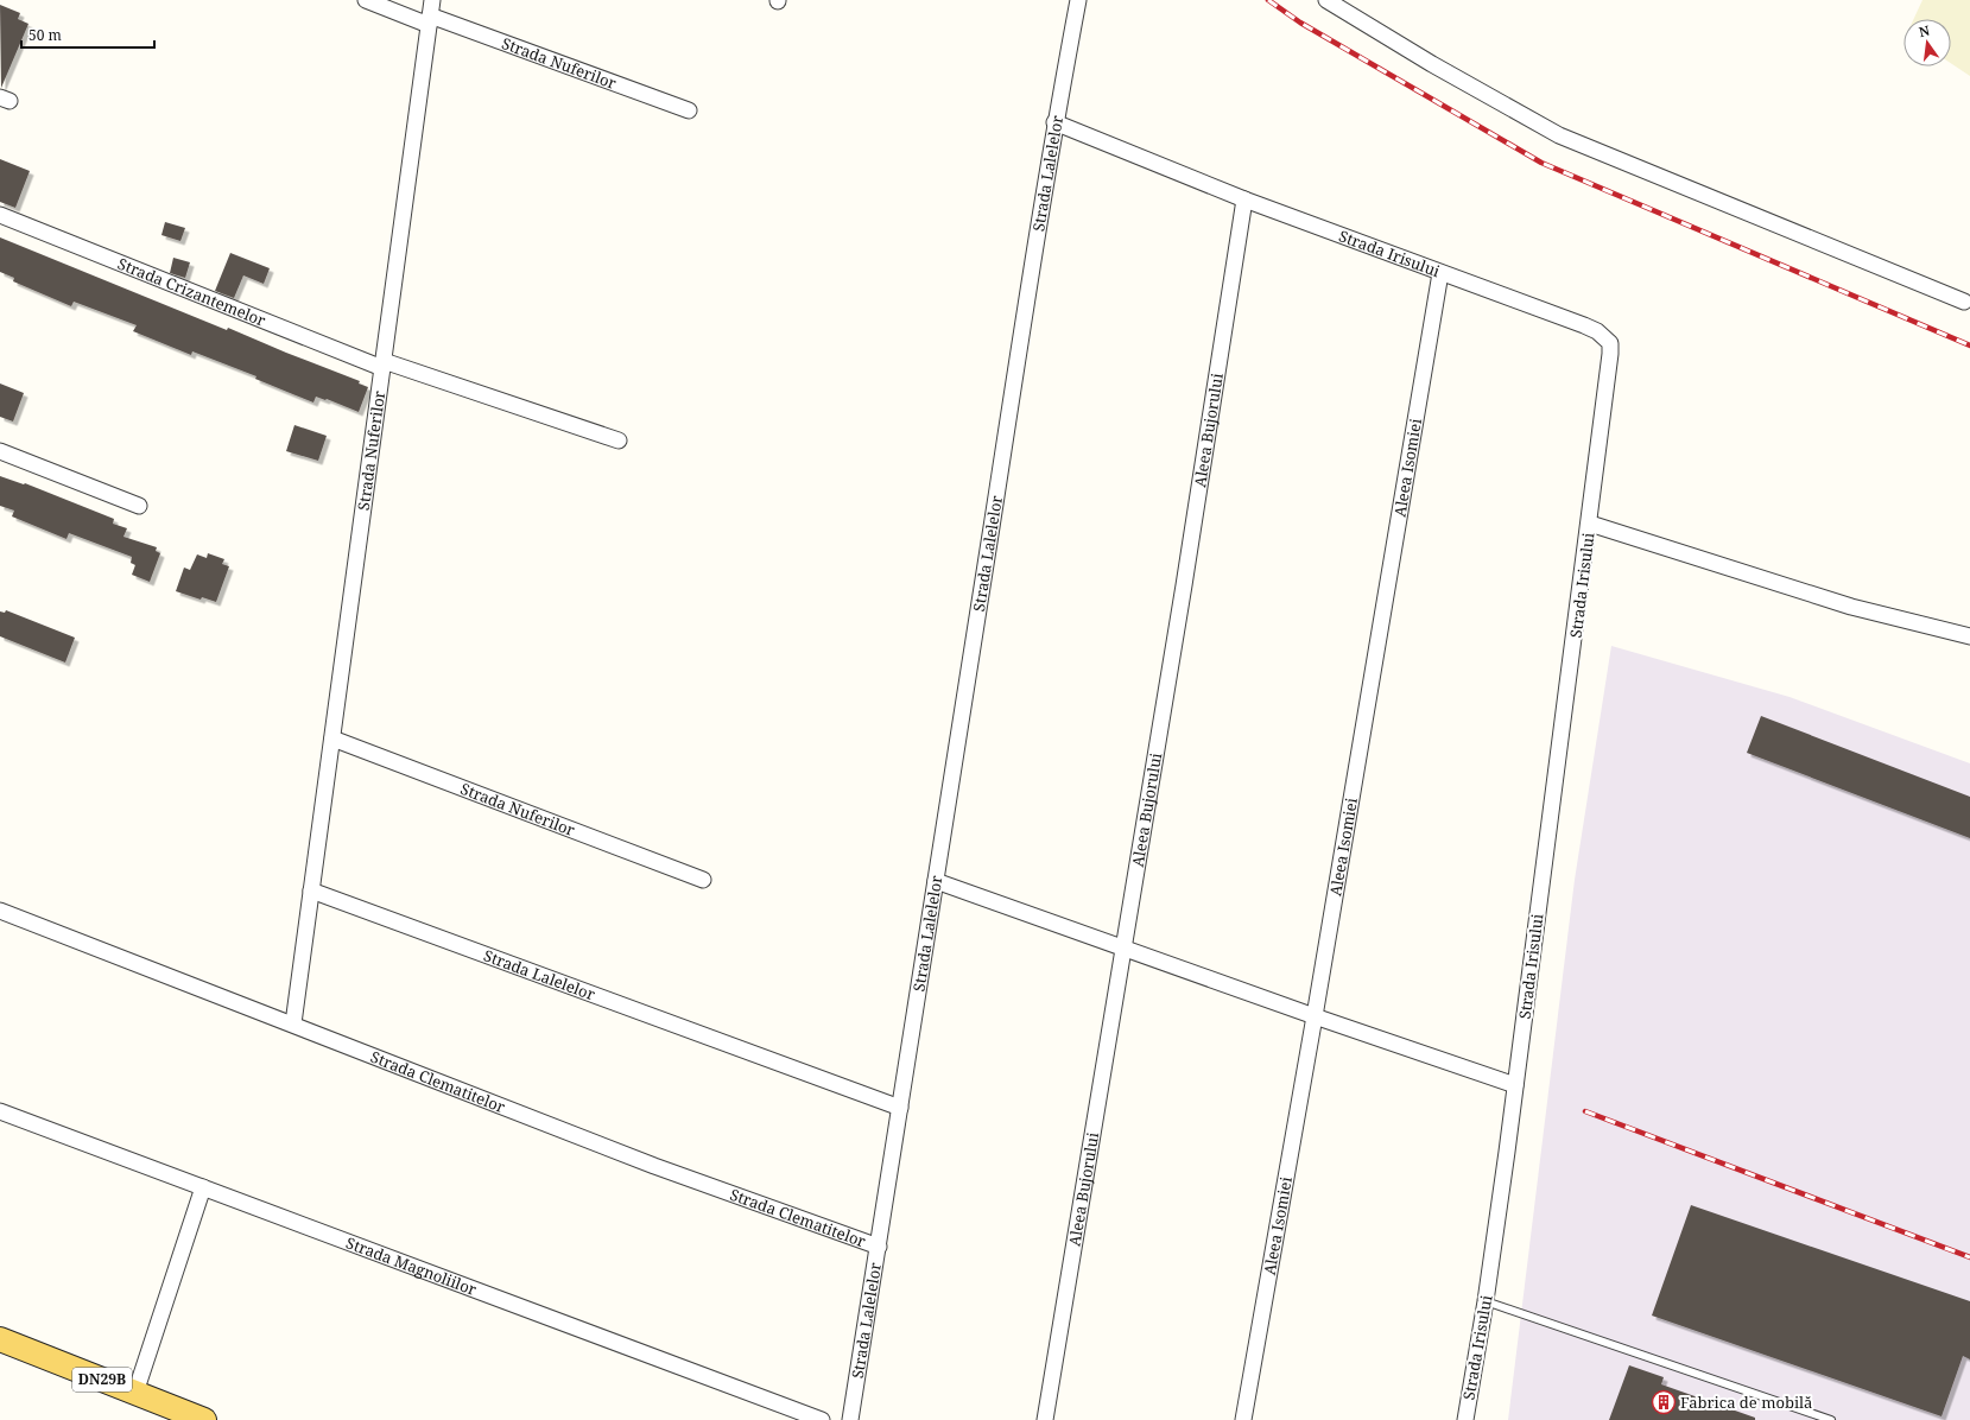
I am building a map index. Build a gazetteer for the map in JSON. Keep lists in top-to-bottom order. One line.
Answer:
{"streets":{"main road":["DN29B"],"street":["Strada Nuferilor","Strada Lalelelor","Strada Irisului","Strada Crizantemelor","Aleea Bujorului","Aleea Isomiei","Strada Clematitelor","Strada Magnoliilor"]},"crossings":[["Strada Nuferilor","Strada Lalelelor"],["Strada Nuferilor","Strada Crizantemelor"],["Strada Nuferilor","Strada Clematitelor"],["Strada Lalelelor","Strada Irisului"],["Strada Lalelelor","Strada Clematitelor"],["Strada Irisului","Aleea Bujorului"],["Strada Irisului","Aleea Isomiei"]],"places":{"building":["Fabrica de mobilă"]},"scale_bar":"50 m","north":"top"}
